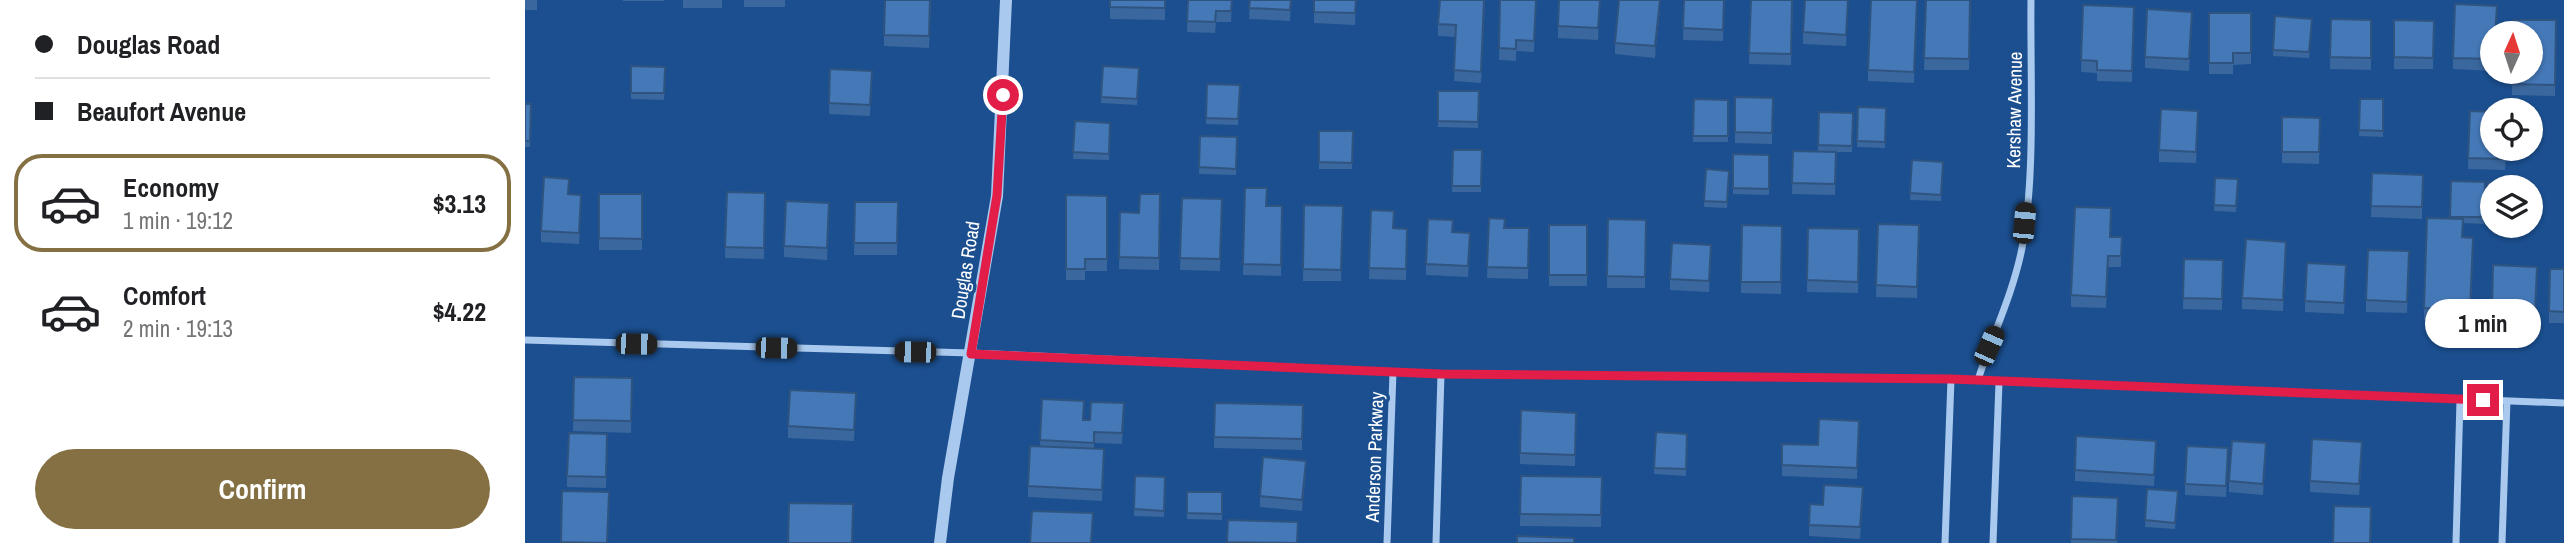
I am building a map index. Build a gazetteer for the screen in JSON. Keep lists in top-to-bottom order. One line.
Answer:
{"streets":{"street":["Kershaw Avenue","Douglas Road","Anderson Parkway"]},"north":"top","page":{"banner":["Douglas Road","Beaufort Avenue"],"list":[{"name":"Economy","note":"1 min · 19:12","value":"$3.13"},{"name":"Comfort","note":"2 min · 19:13","value":"$4.22"}],"bubble":"1 min","buttons":"Confirm"}}
